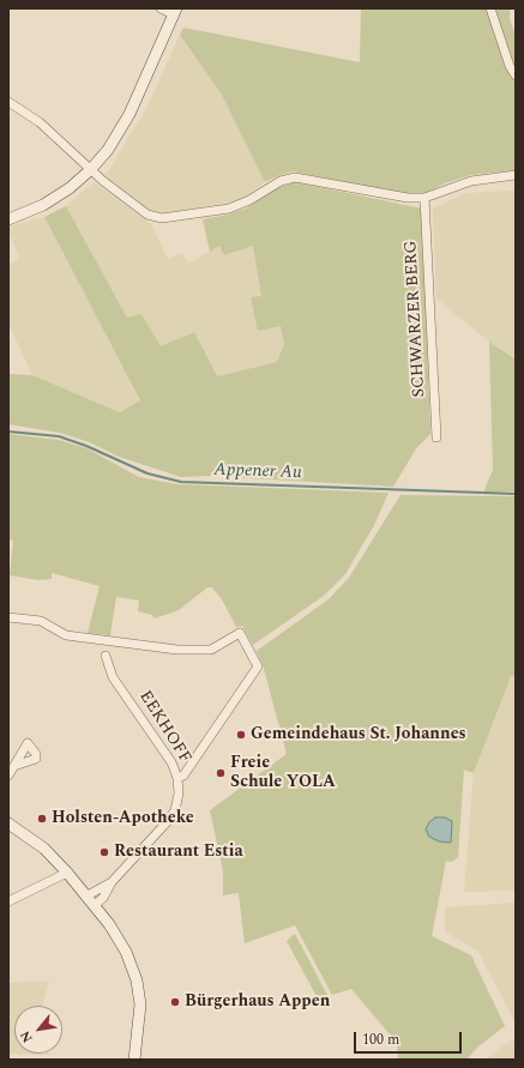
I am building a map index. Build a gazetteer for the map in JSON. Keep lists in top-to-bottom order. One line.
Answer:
{"streets":{"street":["SCHWARZER BERG","EEKHOFF"]},"water":["Appener Au"],"places":["Gemeindehaus St. Johannes","Freie Schule YOLA","Holsten-Apotheke","Restaurant Estia","Bürgerhaus Appen"],"scale_bar":"100 m","north":"bottom left"}
